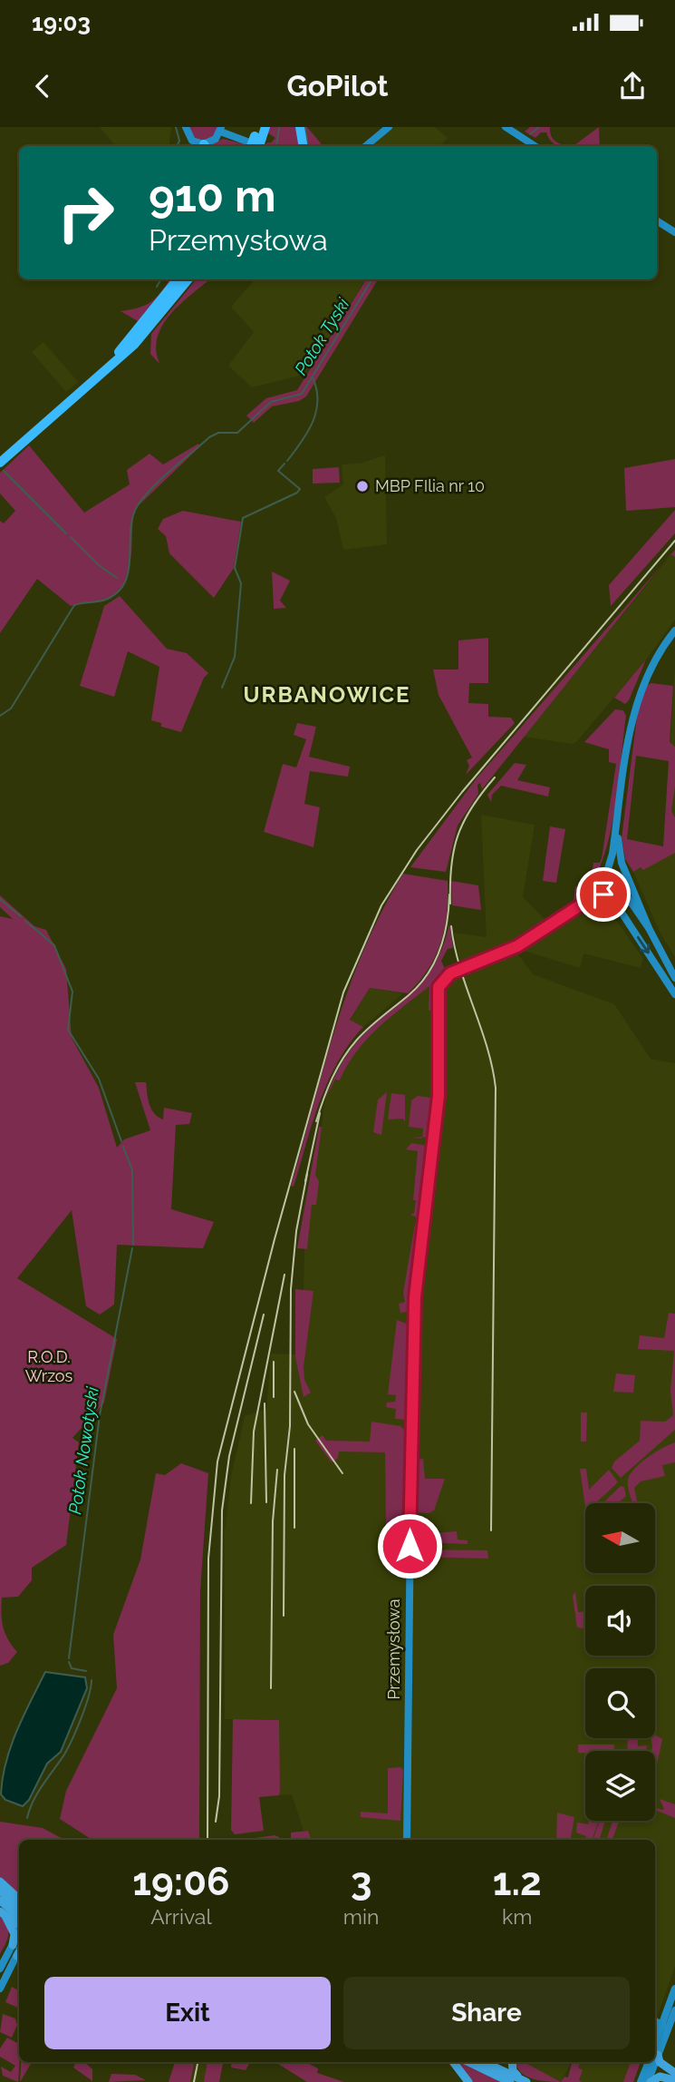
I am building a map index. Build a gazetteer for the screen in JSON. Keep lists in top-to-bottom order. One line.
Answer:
{"streets":{"street":["Przemysłowa"]},"districts":["URBANOWICE"],"water":["Potok Tyski","Potok Nowotyski"],"parks":["R.O.D. Wrzos"],"places":["MBP FIlia nr 10"],"north":"left","page":{"status":"19:03","header":"GoPilot","turn":["910 m","Przemysłowa"],"eta":["19:06","Arrival","3","min","1.2","km"],"buttons":["Exit","Share"]}}
